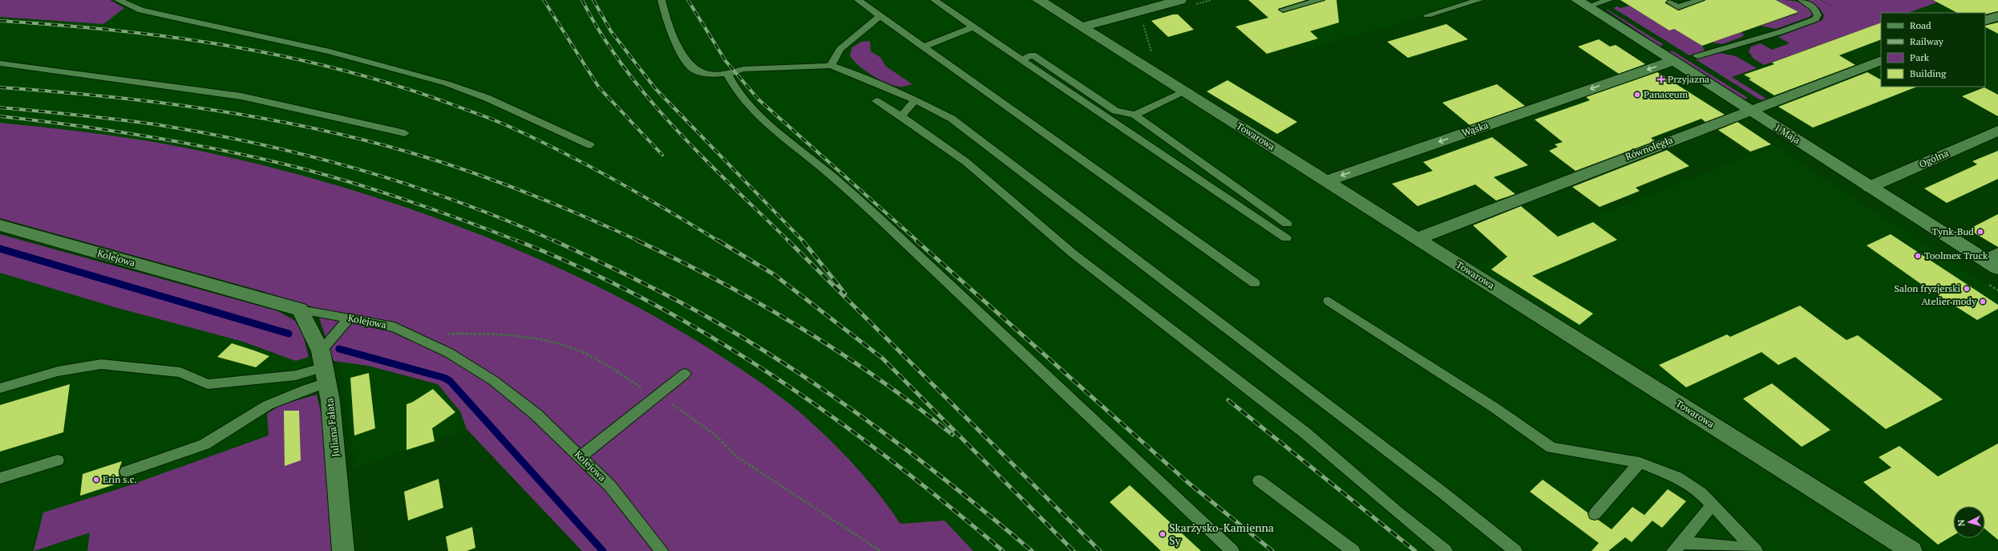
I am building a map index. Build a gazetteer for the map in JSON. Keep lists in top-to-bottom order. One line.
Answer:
{"streets":{"street":["Wąska","1 Maja","Towarowa","Równoległa","Ogólna","Kolejowa","Juliana Fałata"]},"crossings":[["Wąska","1 Maja"],["Wąska","Towarowa"],["1 Maja","Równoległa"],["1 Maja","Ogólna"],["Towarowa","Równoległa"],["Kolejowa","Juliana Fałata"]],"one_way":["Wąska"],"places":{"health":["Przyjazna"],"other":["Panaceum","Tynk-Bud","Toolmex Truck","Salon fryzjerski","Atelier mody","Erin s.c.","Skarżysko-Kamienna Sy"]},"legend":["Road","Railway","Park","Building"],"north":"left"}
